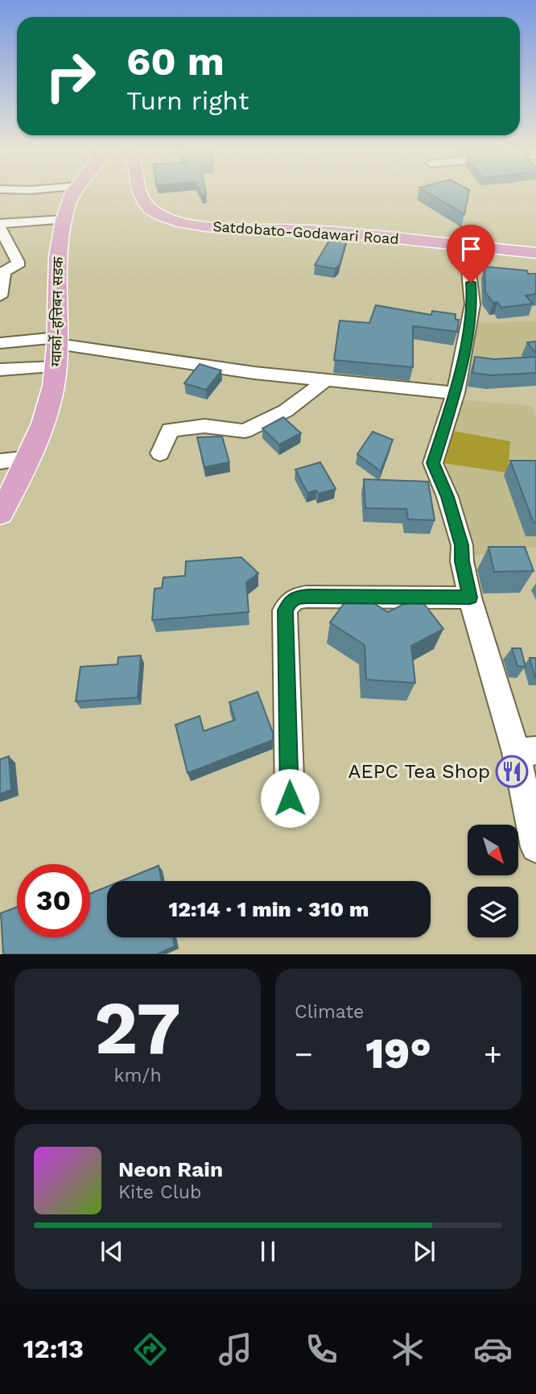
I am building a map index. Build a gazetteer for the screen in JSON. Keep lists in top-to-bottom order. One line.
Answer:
{"streets":{"main road":["Satdobato-Godawari Road","ग्वार्को-हत्तिबन सडक"]},"places":{"restaurant":["AEPC Tea Shop"]},"north":"bottom right","page":{"turn":["60 m","Turn right"],"limit":"30","trip":"12:14 · 1 min · 310 m","tile":[["27","km/h"],"Climate"],"heat":["−","19°","+"],"song":["Neon Rain","Kite Club"],"tabs":"12:13"}}
